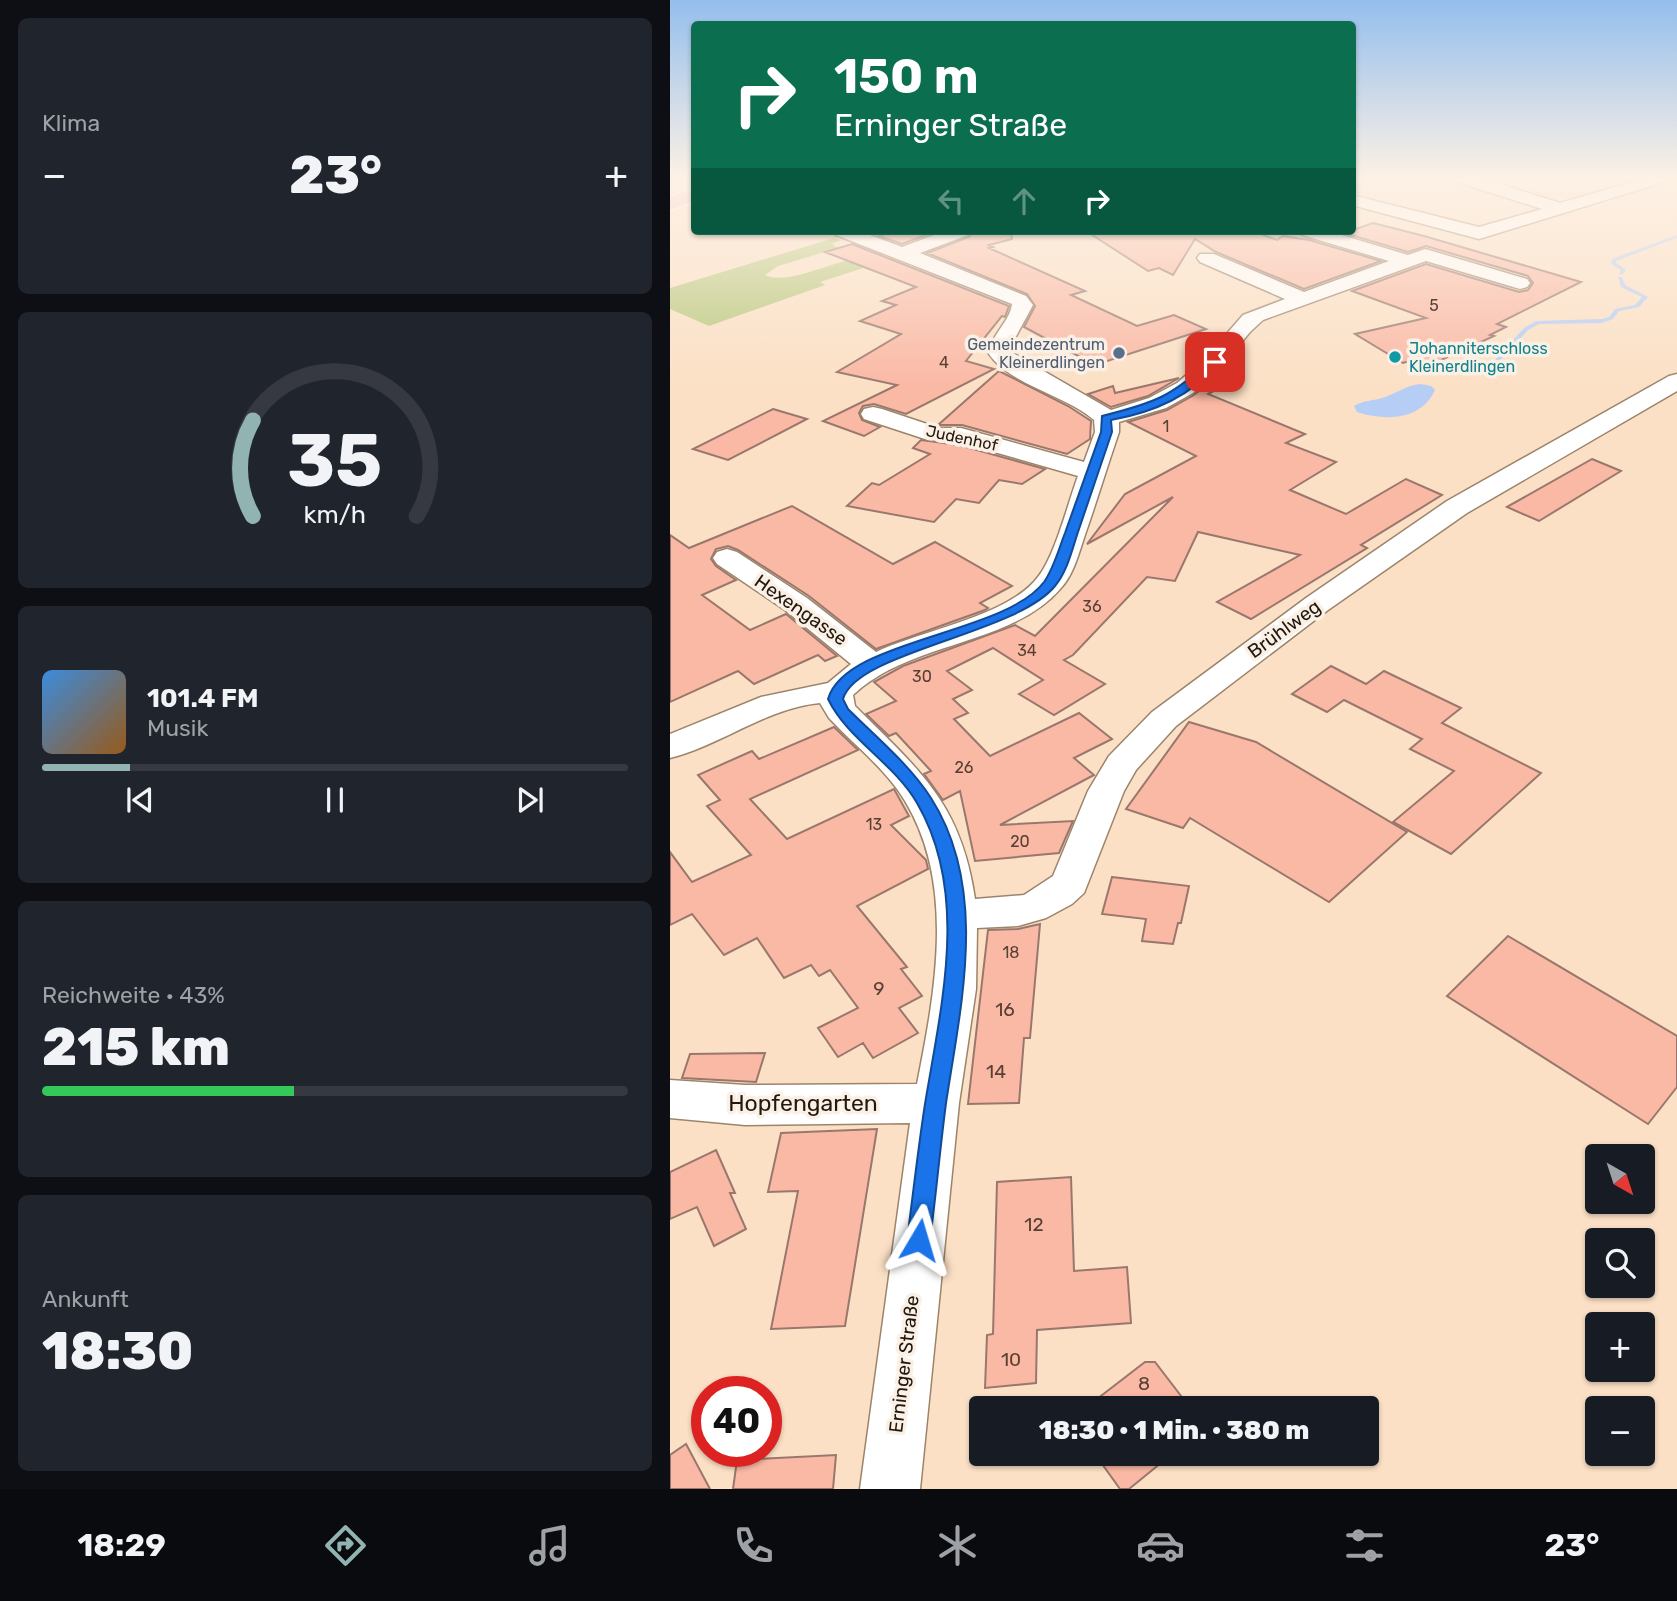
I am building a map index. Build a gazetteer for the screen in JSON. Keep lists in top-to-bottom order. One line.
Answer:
{"streets":{"street":["Judenhof","Hexengasse","Brühlweg","Hopfengarten","Erninger Straße"]},"crossings":[["Brühlweg","Erninger Straße"],["Hopfengarten","Erninger Straße"]],"places":["Gemeindezentrum Kleinerdlingen","Johanniterschloss Kleinerdlingen"],"house_numbers":["5","4","1","36","34","30","26","13","20","18","9","16","14","12","10","8"],"north":"bottom right","page":{"tile":["Klima",["Reichweite · 43%","215 km"],["Ankunft","18:30"]],"turn":["150 m","Erninger Straße"],"heat":["−","23°","+"],"song":["101.4 FM","Musik"],"map_buttons":["+","−"],"limit":"40","trip":"18:30 · 1 Min. · 380 m","tabs":["18:29","23°"],"gauge":["35","km/h"]}}
